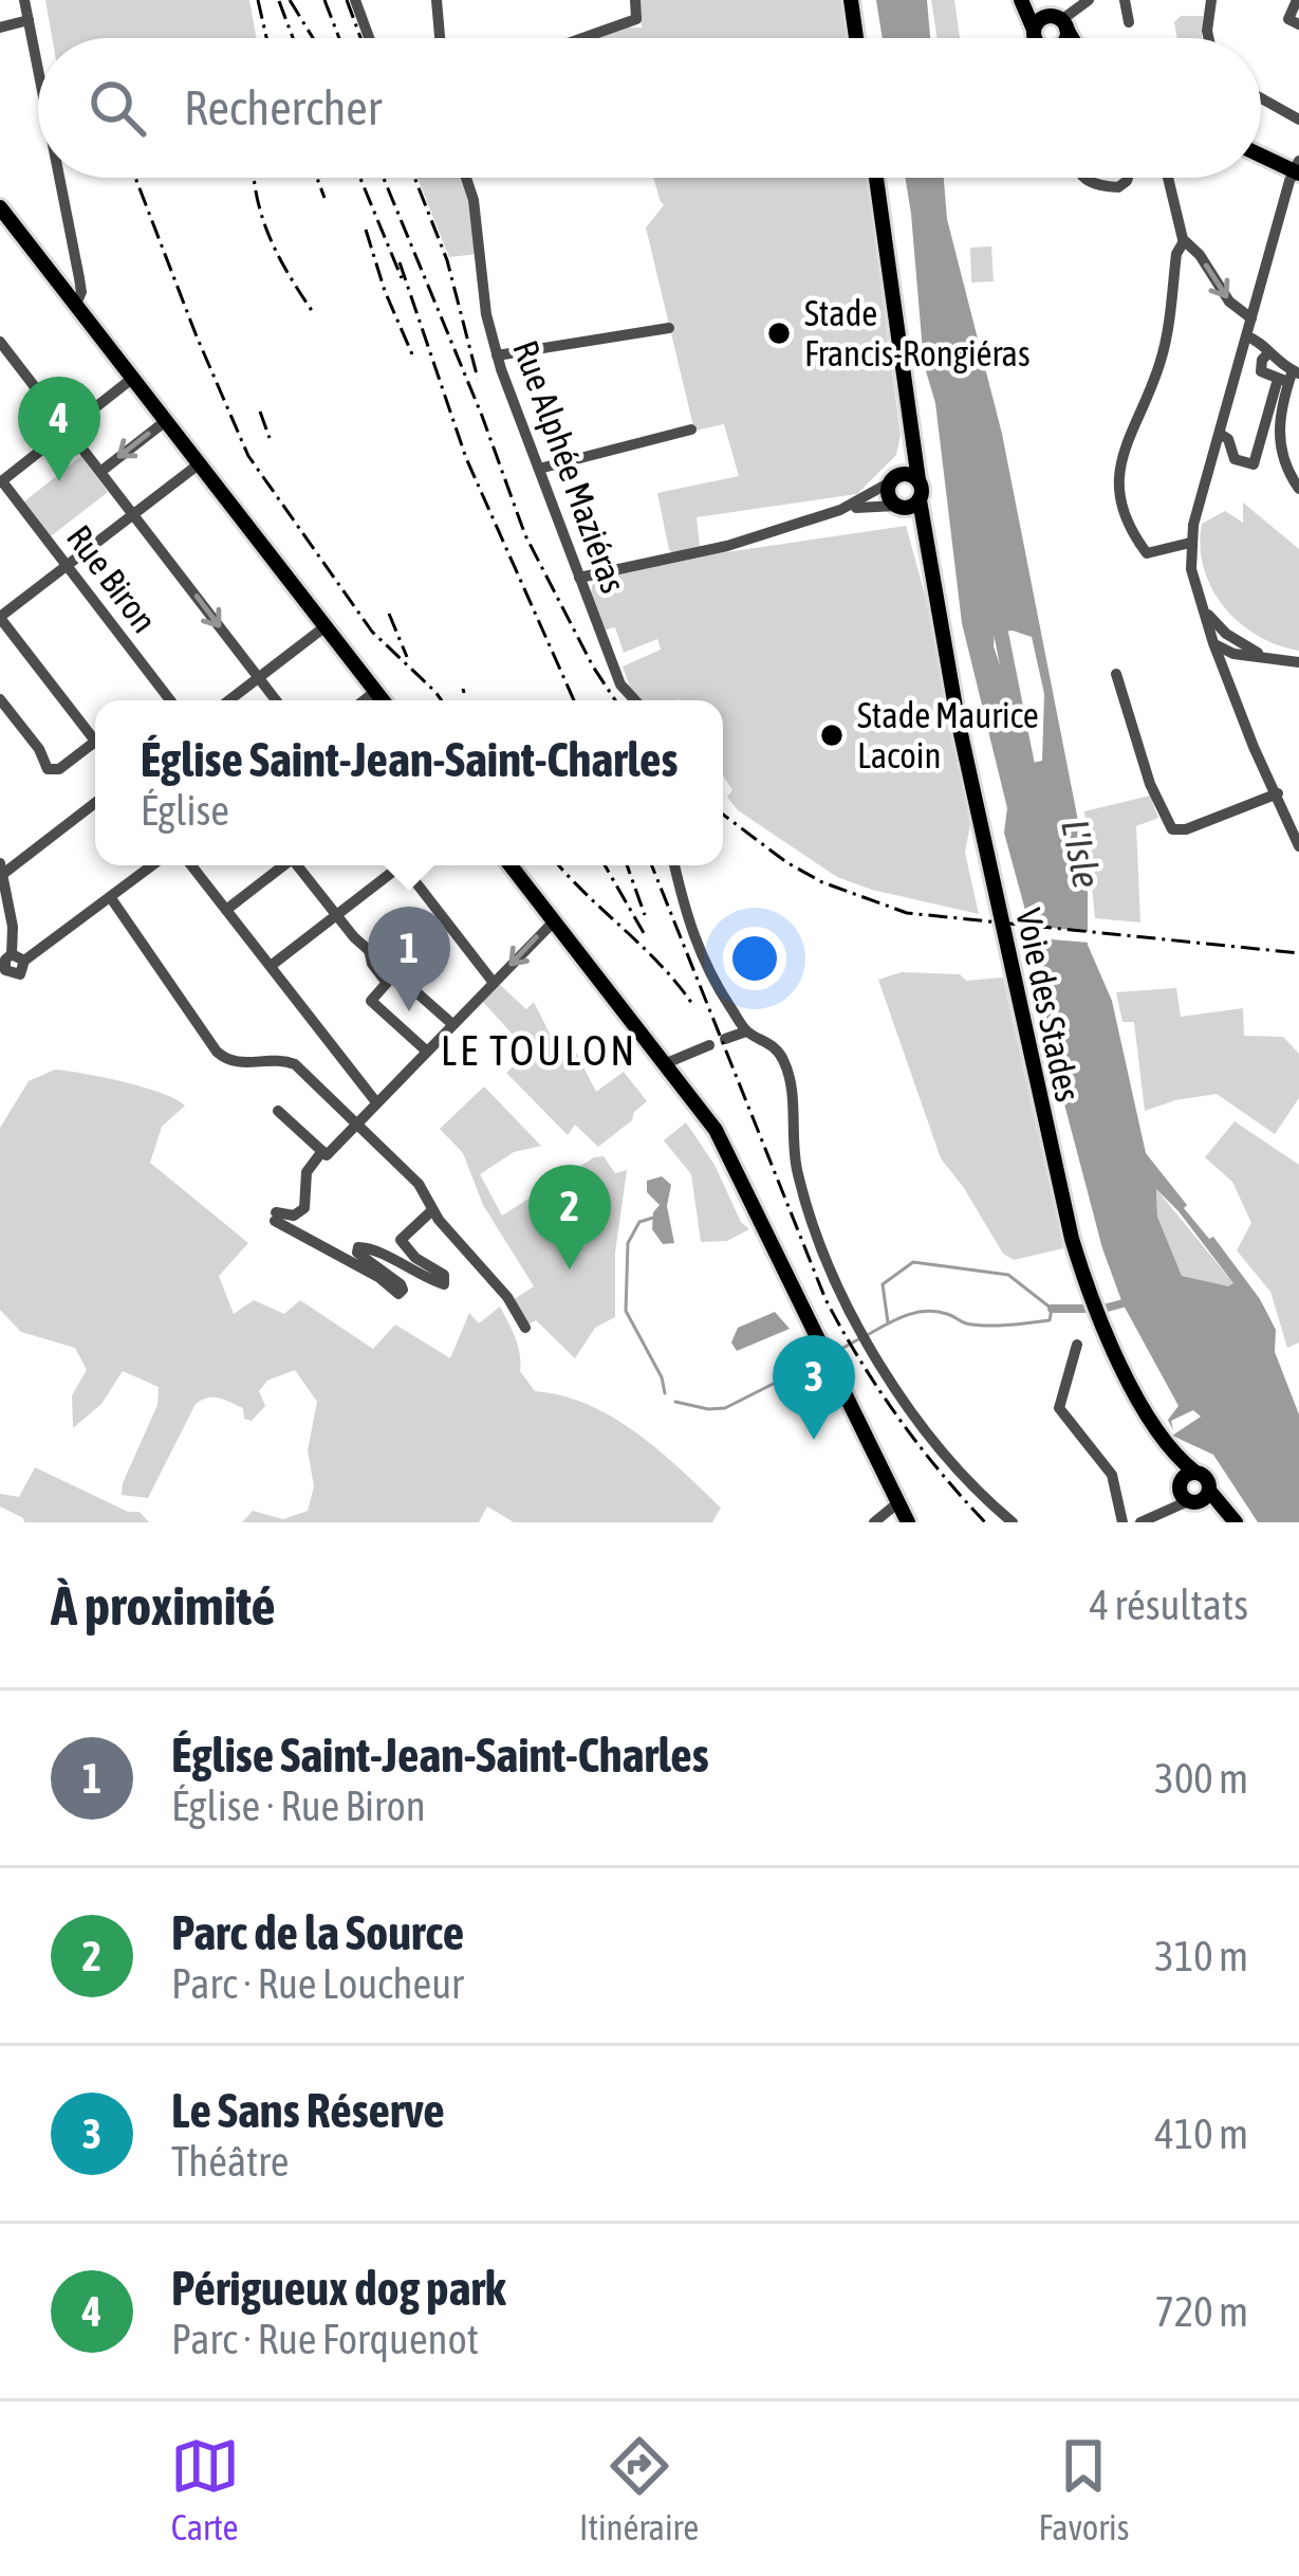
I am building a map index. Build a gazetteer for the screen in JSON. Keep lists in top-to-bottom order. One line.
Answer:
{"streets":{"main road":["Voie des Stades"],"street":["Rue Alphée Maziéras","Rue Biron"]},"districts":["LE TOULON"],"water":["L'Isle"],"places":["Stade Francis-Rongiéras","Stade Maurice Lacoin"],"page":{"search":"Rechercher","pins":["4","1","2","3"],"popup":["Église Saint-Jean-Saint-Charles","Église"],"heading":["À proximité","4 résultats"],"list":[{"mark":"1","name":"Église Saint-Jean-Saint-Charles","note":"Église · Rue Biron","value":"300 m"},{"mark":"2","name":"Parc de la Source","note":"Parc · Rue Loucheur","value":"310 m"},{"mark":"3","name":"Le Sans Réserve","note":"Théâtre","value":"410 m"},{"mark":"4","name":"Périgueux dog park","note":"Parc · Rue Forquenot","value":"720 m"}],"nav":["Carte","Itinéraire","Favoris"]}}
